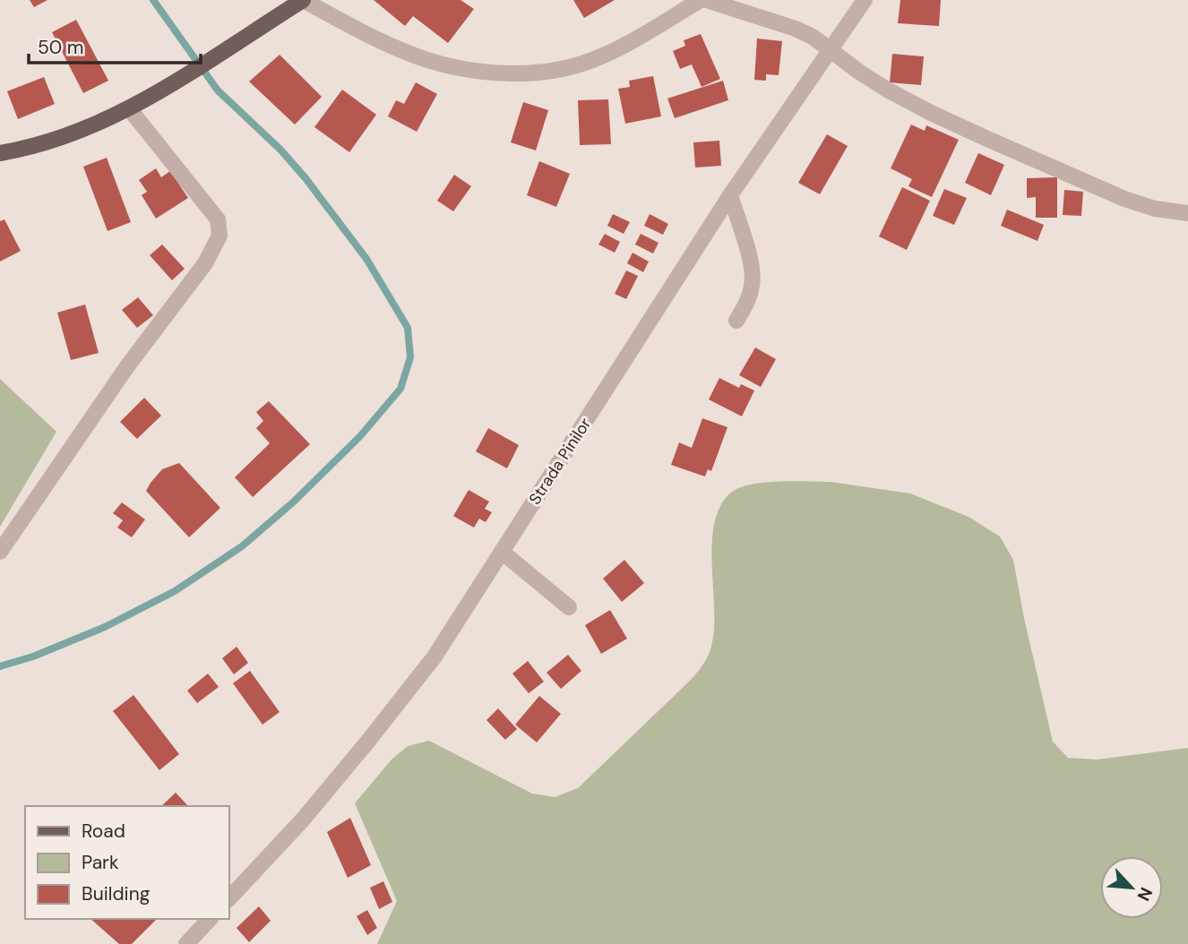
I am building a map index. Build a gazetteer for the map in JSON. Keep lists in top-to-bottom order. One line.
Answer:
{"streets":{"street":["Strada Pinilor"]},"legend":["Road","Park","Building"],"scale_bar":"50 m","north":"bottom right"}
